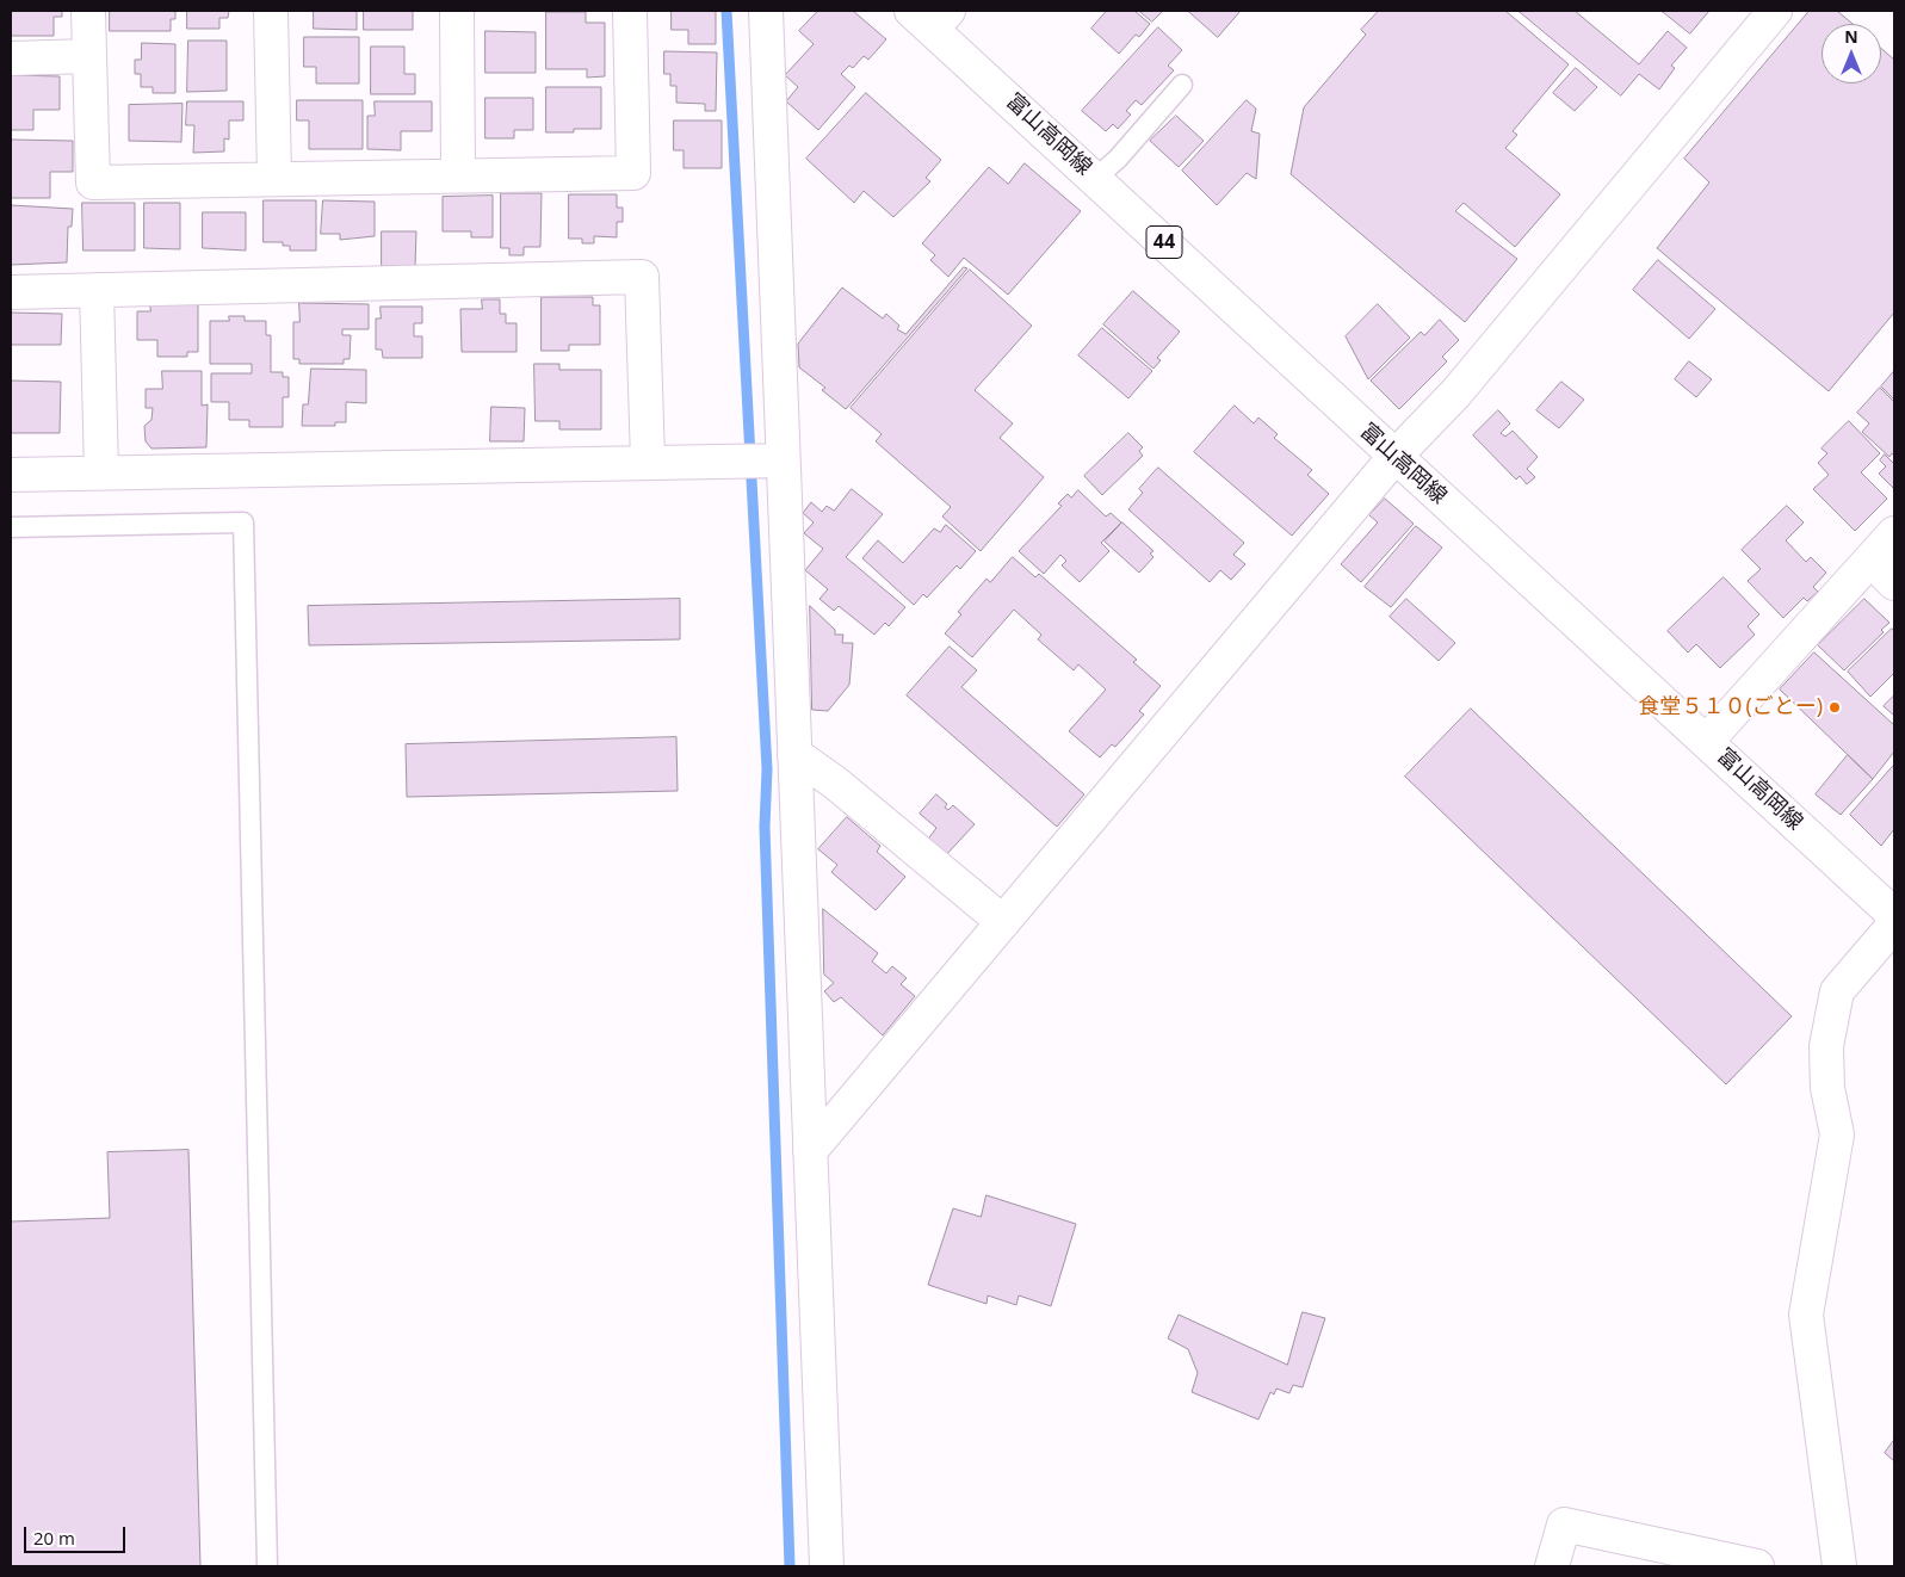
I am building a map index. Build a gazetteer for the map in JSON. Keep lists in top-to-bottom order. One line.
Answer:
{"streets":{"street":["富山高岡線","44"]},"places":["食堂５１０(ごとー)"],"scale_bar":"20 m","north":"top"}
